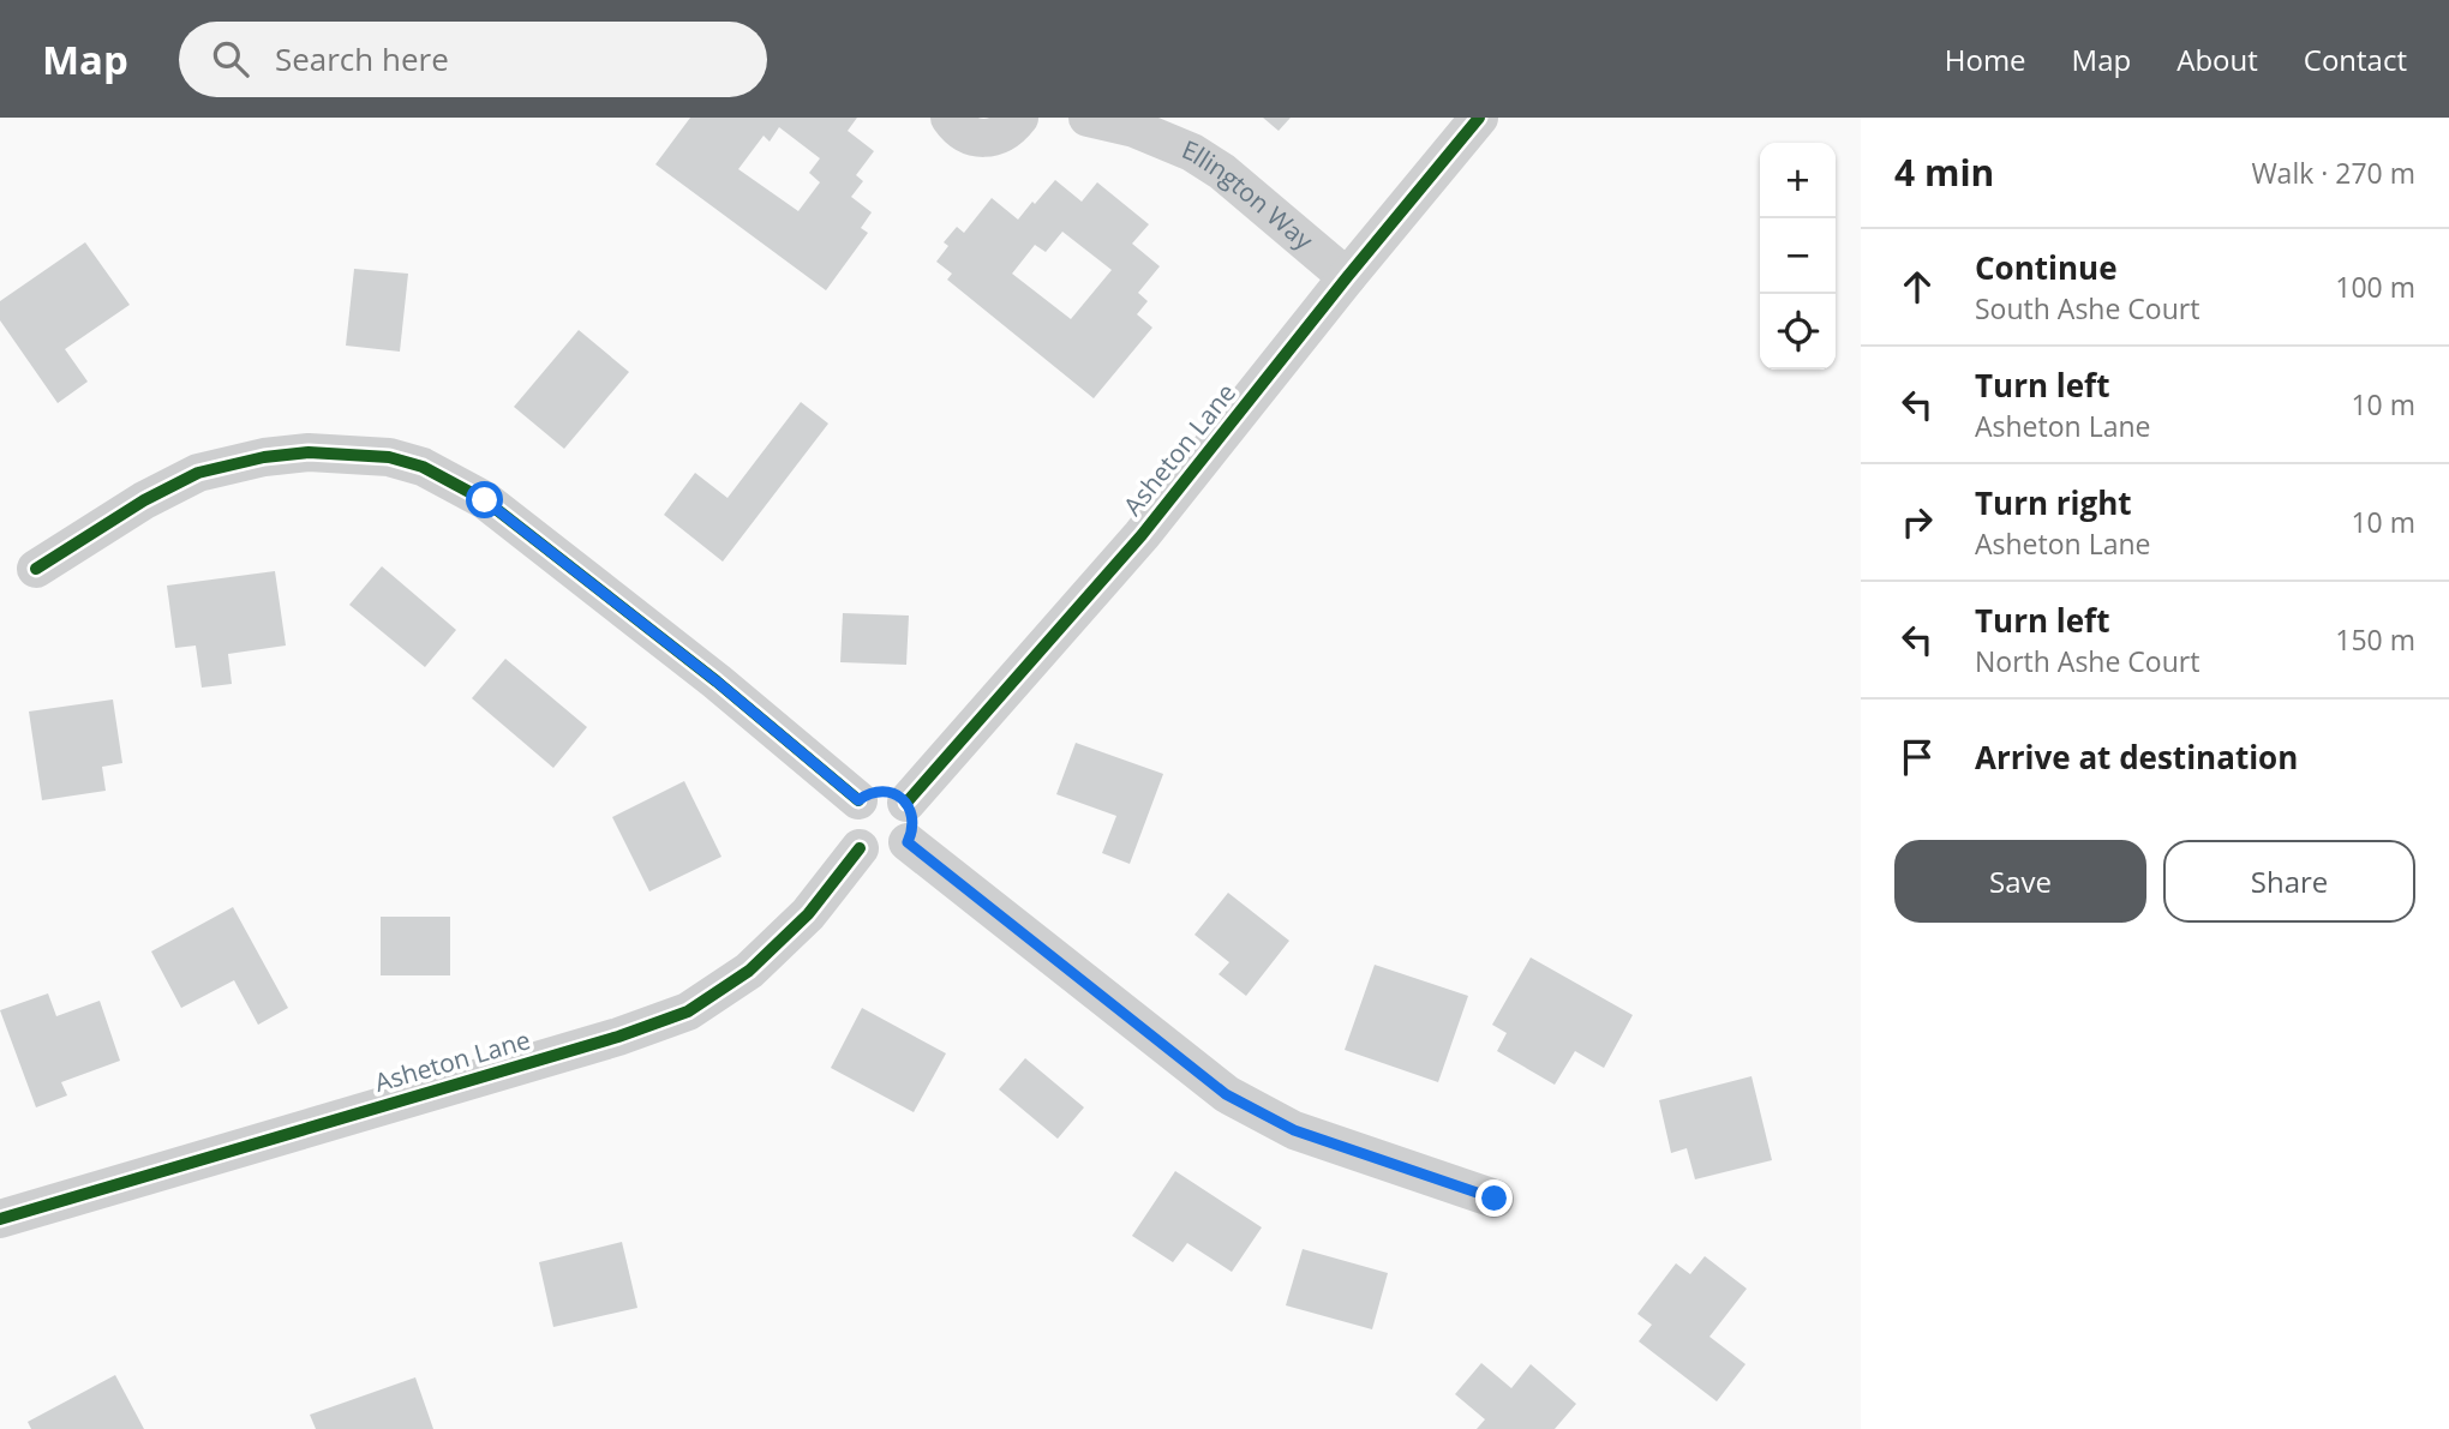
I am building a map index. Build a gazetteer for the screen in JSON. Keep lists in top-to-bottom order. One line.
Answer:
{"streets":{"street":["Ellington Way","Asheton Lane"]},"crossings":[["Ellington Way","Asheton Lane"]],"page":{"header":"Map","search":"Search here","nav":["Home","Map","About","Contact"],"heading":["4 min","Walk · 270 m"],"map_buttons":["+","−"],"list":[["Continue","South Ashe Court","100 m"],["Turn left","Asheton Lane","10 m"],["Turn right","Asheton Lane","10 m"],["Turn left","North Ashe Court","150 m"],"Arrive at destination"],"buttons":["Save","Share"]}}
